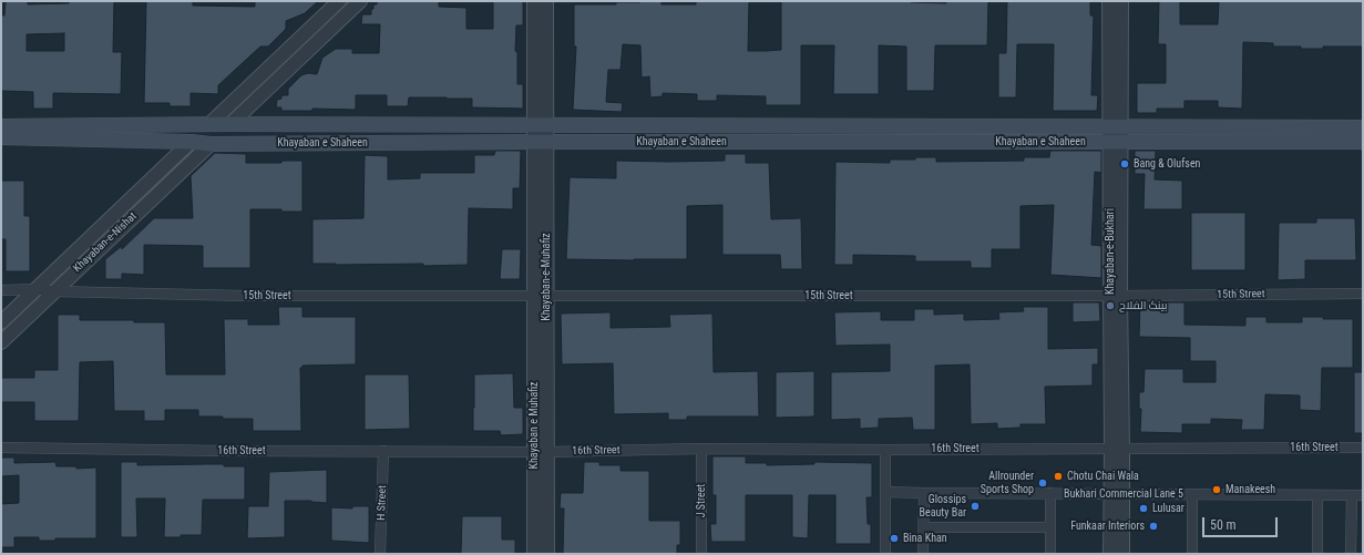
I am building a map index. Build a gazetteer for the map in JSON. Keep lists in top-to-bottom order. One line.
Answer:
{"streets":{"main road":["Khayaban e Shaheen"],"street":["Khayaban-e-Nishat","Khayaban-e-Bukhari","Khayaban-e-Muhafiz","15th Street","Khayaban e Muhafiz","16th Street","Bukhari Commercial Lane 5","J Street","H Street"]},"crossings":[["Khayaban e Shaheen","Khayaban-e-Nishat"],["Khayaban e Shaheen","Khayaban-e-Bukhari"],["Khayaban e Shaheen","Khayaban-e-Muhafiz"],["Khayaban-e-Nishat","15th Street"],["Khayaban-e-Bukhari","15th Street"],["Khayaban-e-Bukhari","16th Street"],["Khayaban-e-Bukhari","Bukhari Commercial Lane 5"],["Khayaban-e-Muhafiz","15th Street"],["Khayaban-e-Muhafiz","Khayaban e Muhafiz"],["Khayaban-e-Muhafiz","16th Street"],["15th Street","Khayaban e Muhafiz"],["16th Street","J Street"],["16th Street","H Street"]],"places":["Bang & Olufsen","بینک الفلاح","Chotu Chai Wala","Allrounder Sports Shop","Manakeesh","Glossips Beauty Bar","Lulusar","Funkaar Interiors","Bina Khan"],"scale_bar":"50 m"}
